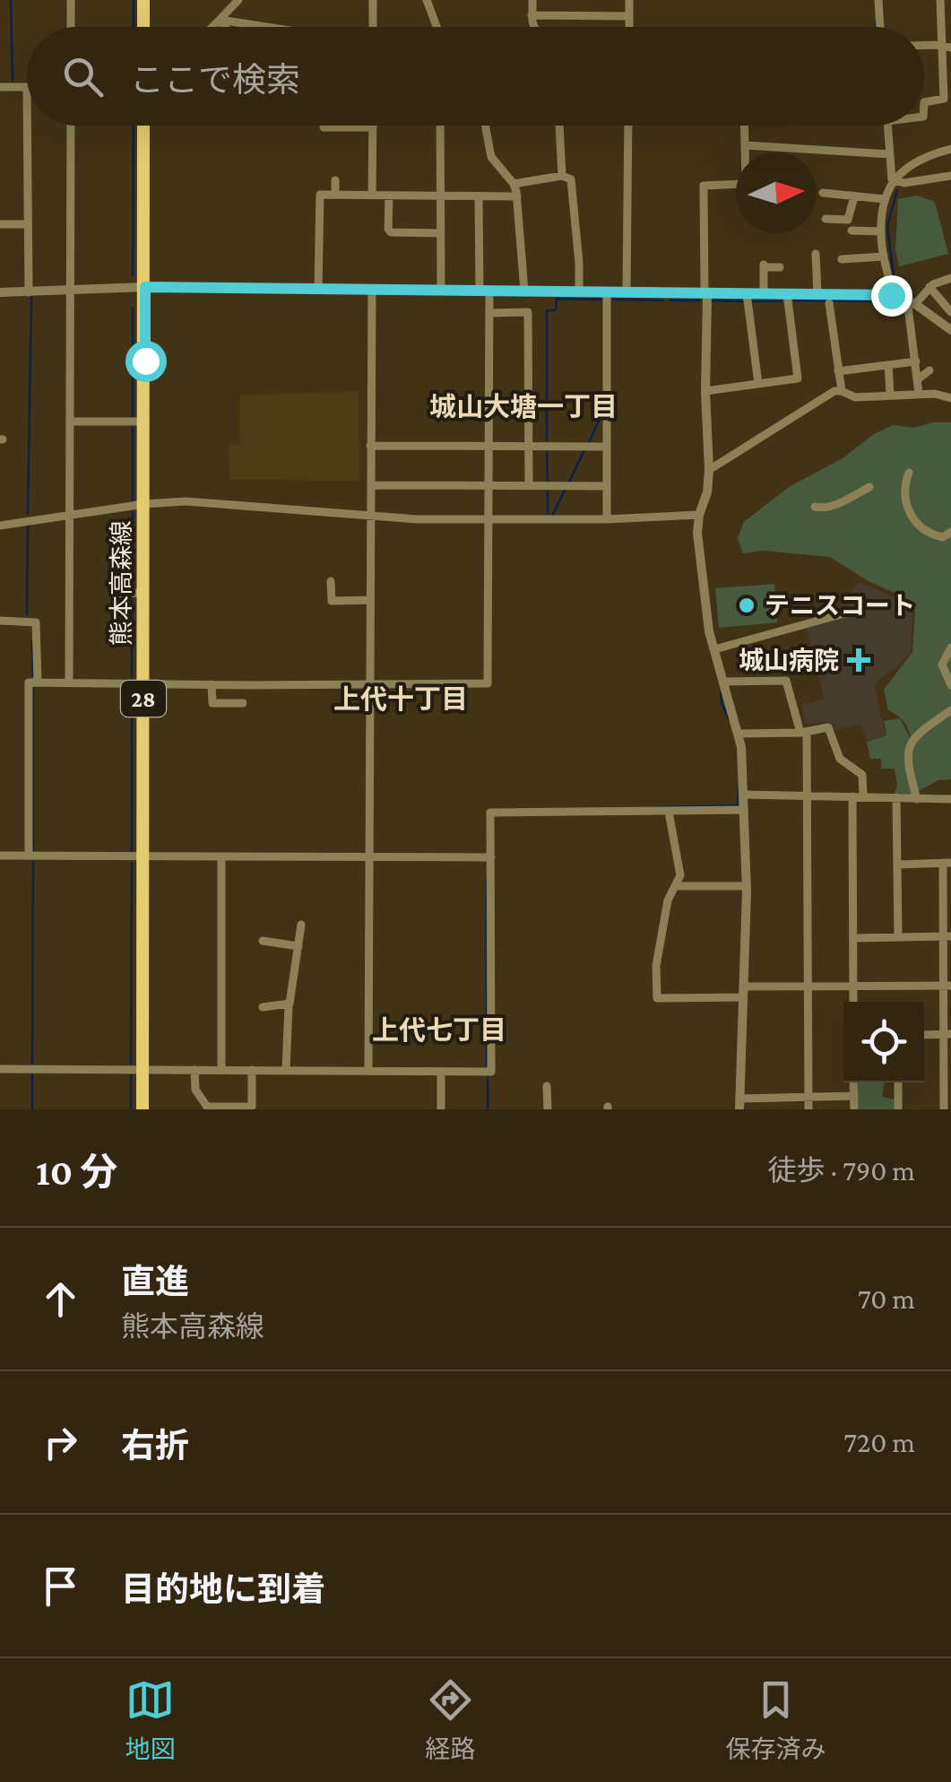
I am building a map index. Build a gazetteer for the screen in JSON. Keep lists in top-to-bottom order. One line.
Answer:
{"streets":{"main road":["熊本高森線","28"]},"districts":["城山大塘一丁目","上代十丁目","上代七丁目"],"places":{"other":["テニスコート"],"health":["城山病院"]},"north":"right","page":{"search":"ここで検索","heading":["10 分","徒歩 · 790 m"],"list":[["直進","熊本高森線","70 m"],["右折","720 m"],"目的地に到着"],"nav":["地図","経路","保存済み"]}}
